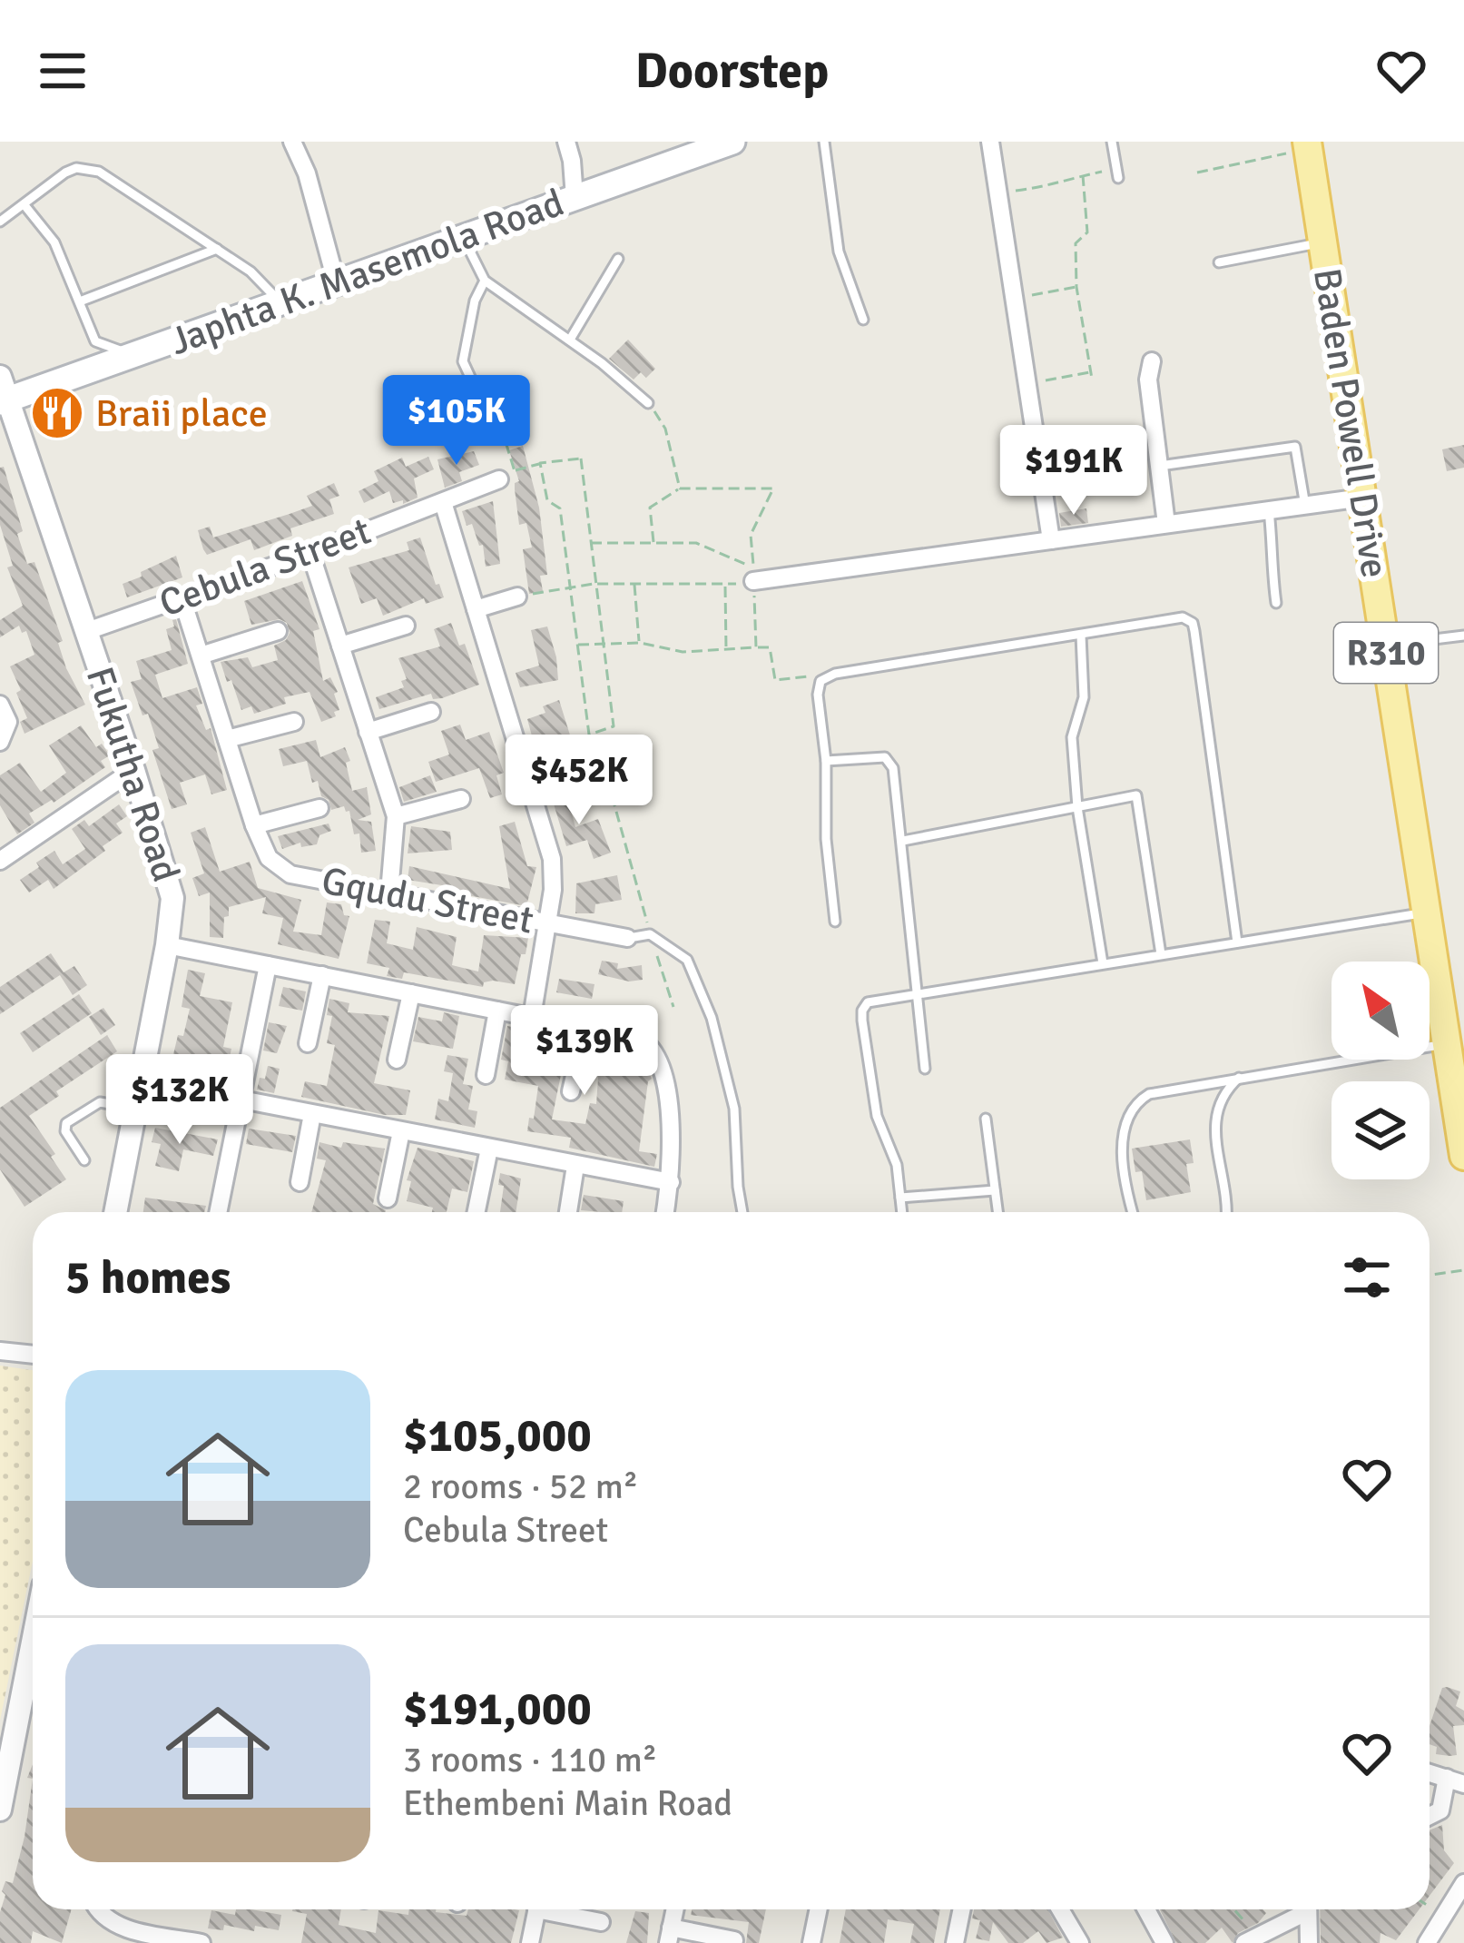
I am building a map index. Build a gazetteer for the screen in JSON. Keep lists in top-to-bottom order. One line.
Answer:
{"streets":{"main road":["Japhta K. Masemola Road","Baden Powell Drive","R310"],"street":["Cebula Street","Fukutha Road","Gqudu Street"]},"crossings":[["Japhta K. Masemola Road","Fukutha Road"],["Cebula Street","Fukutha Road"],["Cebula Street","Gqudu Street"]],"places":{"restaurant":["Braii place"]},"north":"top left","page":{"header":"Doorstep","price":["$105K","$191K","$452K","$139K","$132K"],"heading":"5 homes","list":[{"name":"$105,000","note":"2 rooms · 52 m² · Cebula Street"},{"name":"$191,000","note":"3 rooms · 110 m² · Ethembeni Main Road"}]}}
